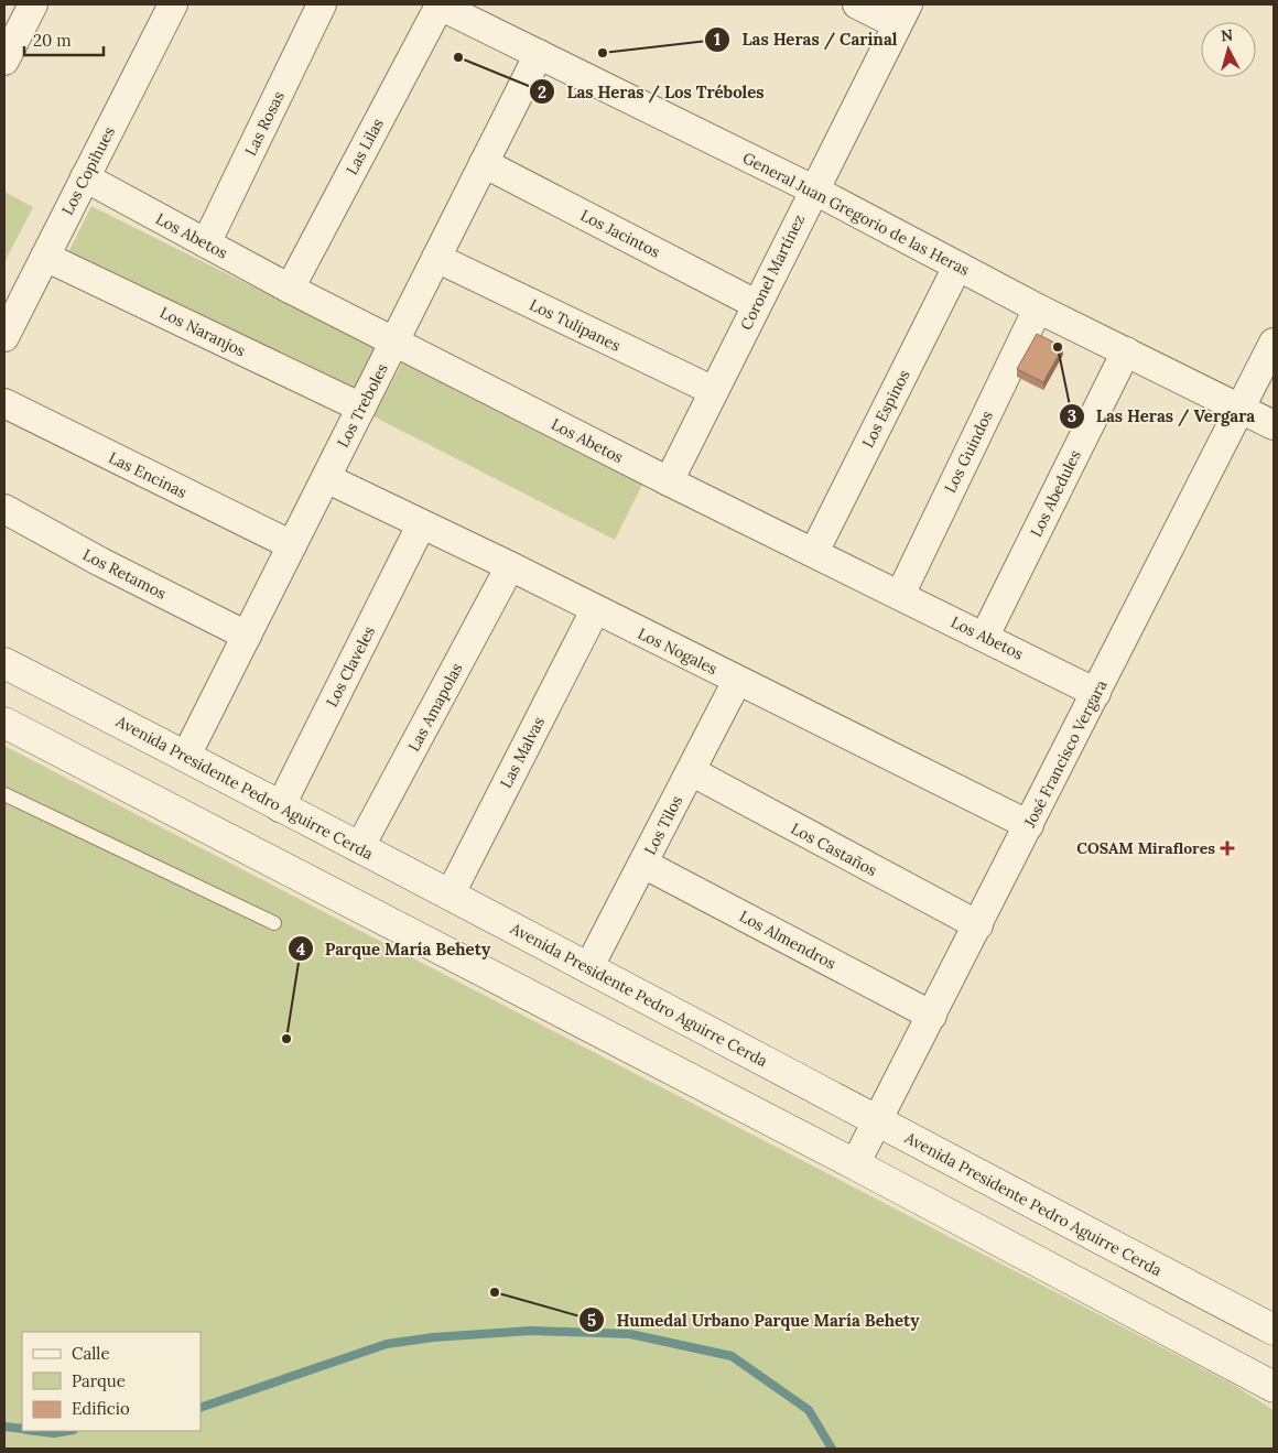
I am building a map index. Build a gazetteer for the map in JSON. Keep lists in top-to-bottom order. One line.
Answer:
{"streets":{"main road":["Avenida Presidente Pedro Aguirre Cerda"],"street":["Las Rosas","Las Lilas","Los Copihues","General Juan Gregorio de las Heras","Los Jacintos","Los Abetos","Coronel Martínez","Los Tulipanes","Los Naranjos","Los Treboles","Los Espinos","Los Guindos","Las Encinas","Los Abedules","Los Retamos","Los Nogales","Los Claveles","Las Amapolas","Las Malvas","José Francisco Vergara","Los Tilos","Los Castaños","Los Almendros"]},"crossings":[["Las Rosas","Los Abetos"],["Las Lilas","General Juan Gregorio de las Heras"],["Las Lilas","Los Abetos"],["Los Copihues","Los Abetos"],["Los Copihues","Los Naranjos"],["General Juan Gregorio de las Heras","Coronel Martínez"],["General Juan Gregorio de las Heras","Los Treboles"],["General Juan Gregorio de las Heras","Los Espinos"],["General Juan Gregorio de las Heras","Los Guindos"],["General Juan Gregorio de las Heras","Los Abedules"],["General Juan Gregorio de las Heras","José Francisco Vergara"],["Los Jacintos","Coronel Martínez"],["Los Jacintos","Los Treboles"],["Los Abetos","Coronel Martínez"],["Los Abetos","Los Treboles"],["Los Abetos","Los Espinos"],["Los Abetos","Los Guindos"],["Los Abetos","Los Abedules"],["Los Abetos","José Francisco Vergara"],["Coronel Martínez","Los Tulipanes"],["Los Tulipanes","Los Treboles"],["Los Naranjos","Los Treboles"],["Los Treboles","Las Encinas"],["Los Treboles","Los Retamos"],["Los Treboles","Los Nogales"],["Los Treboles","Avenida Presidente Pedro Aguirre Cerda"],["Los Nogales","Los Claveles"],["Los Nogales","Las Amapolas"],["Los Nogales","Las Malvas"],["Los Nogales","José Francisco Vergara"],["Los Nogales","Los Tilos"],["Los Claveles","Avenida Presidente Pedro Aguirre Cerda"],["Las Amapolas","Avenida Presidente Pedro Aguirre Cerda"],["Las Malvas","Avenida Presidente Pedro Aguirre Cerda"],["José Francisco Vergara","Avenida Presidente Pedro Aguirre Cerda"],["José Francisco Vergara","Los Castaños"],["José Francisco Vergara","Los Almendros"],["Avenida Presidente Pedro Aguirre Cerda","Los Tilos"],["Los Tilos","Los Castaños"],["Los Tilos","Los Almendros"]],"places":{"other":["Las Heras / Carinal","Las Heras / Los Tréboles","Las Heras / Vergara","Parque María Behety","Humedal Urbano Parque María Behety"],"health":["COSAM Miraflores"]},"legend":["Calle","Parque","Edificio"],"scale_bar":"20 m","north":"top"}
